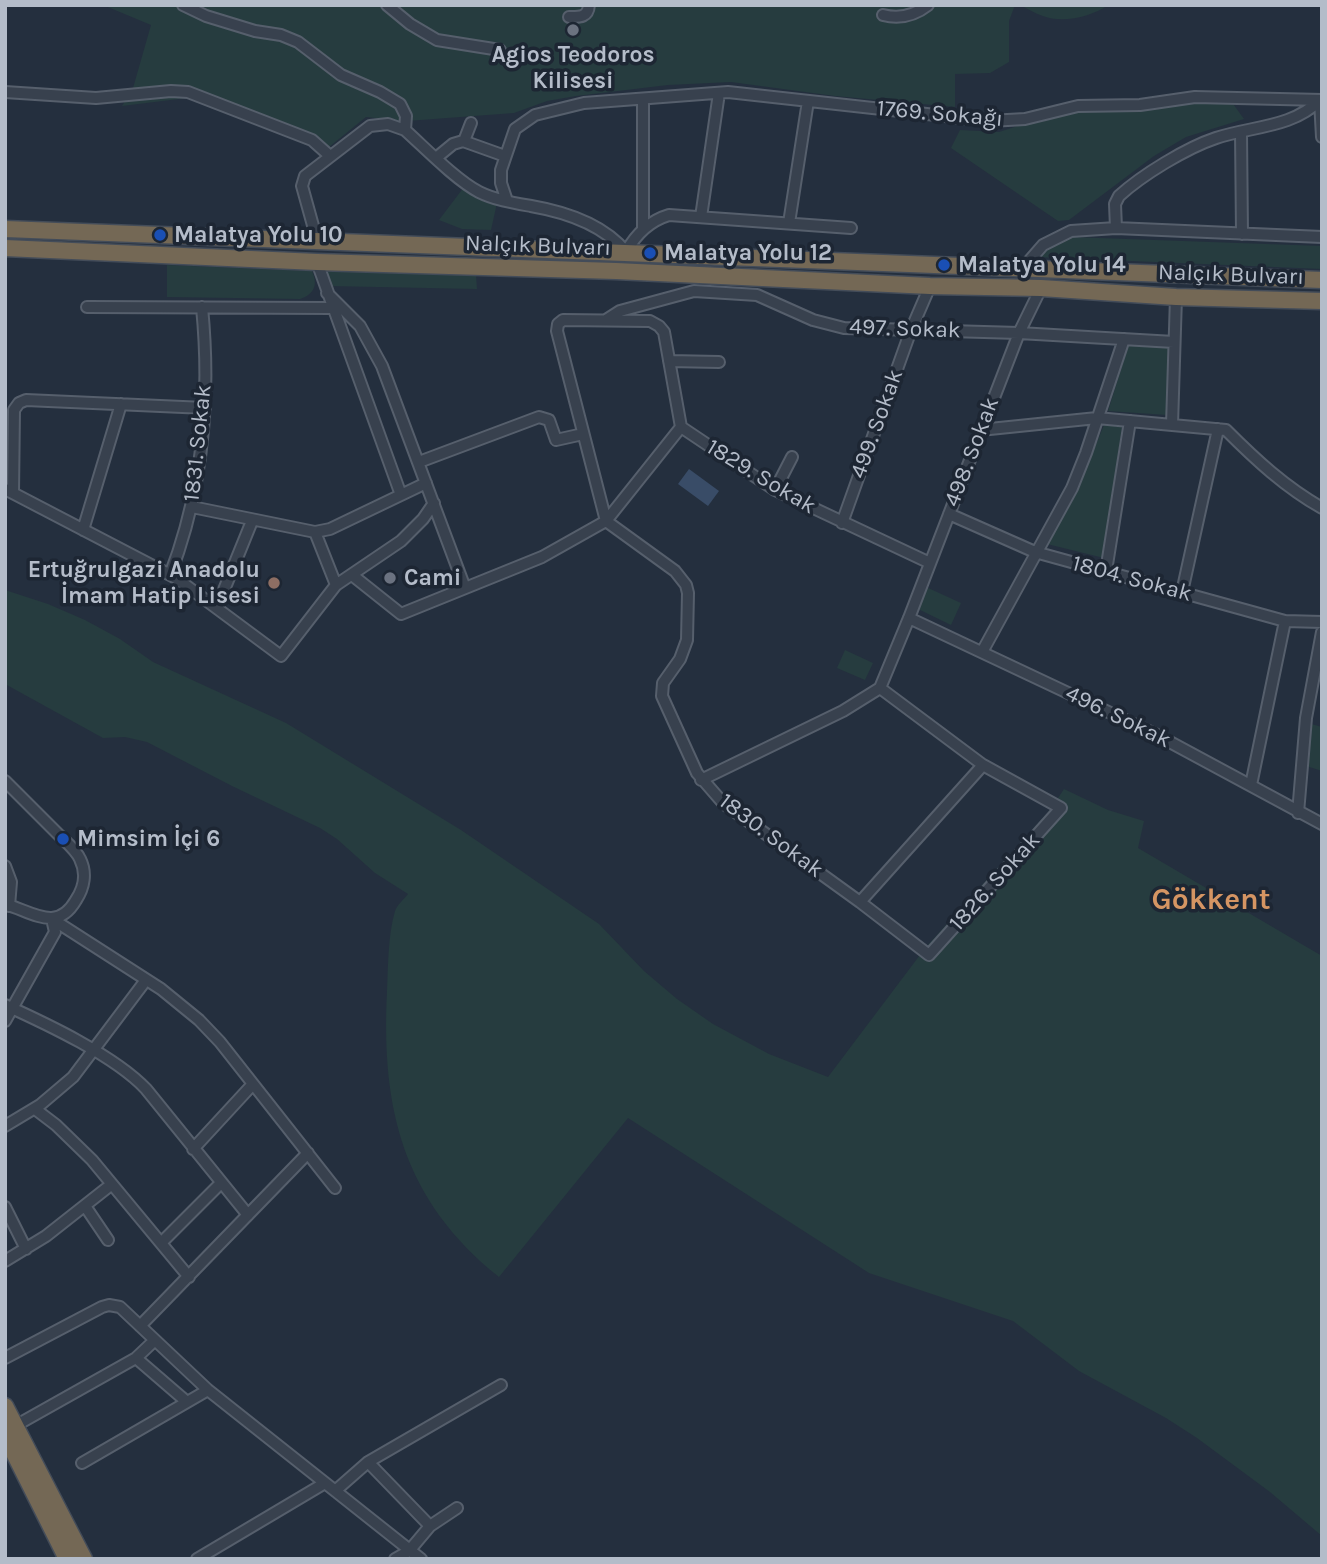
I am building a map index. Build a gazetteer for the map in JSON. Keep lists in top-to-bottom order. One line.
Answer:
{"streets":{"highway":["Nalçık Bulvarı"],"street":["1769. Sokağı","497. Sokak","499. Sokak","1831. Sokak","498. Sokak","1829. Sokak","1804. Sokak","496. Sokak","1830. Sokak","1826. Sokak"]},"crossings":[["Nalçık Bulvarı","499. Sokak"],["Nalçık Bulvarı","498. Sokak"],["497. Sokak","499. Sokak"],["497. Sokak","498. Sokak"],["497. Sokak","1829. Sokak"],["499. Sokak","1829. Sokak"],["498. Sokak","1829. Sokak"],["498. Sokak","1804. Sokak"],["498. Sokak","496. Sokak"],["1830. Sokak","1826. Sokak"]],"districts":["Gökkent"],"places":["Agios Teodoros Kilisesi","Malatya Yolu 10","Malatya Yolu 12","Malatya Yolu 14","Cami","Ertuğrulgazi Anadolu İmam Hatip Lisesi","Mimsim İçi 6"]}
